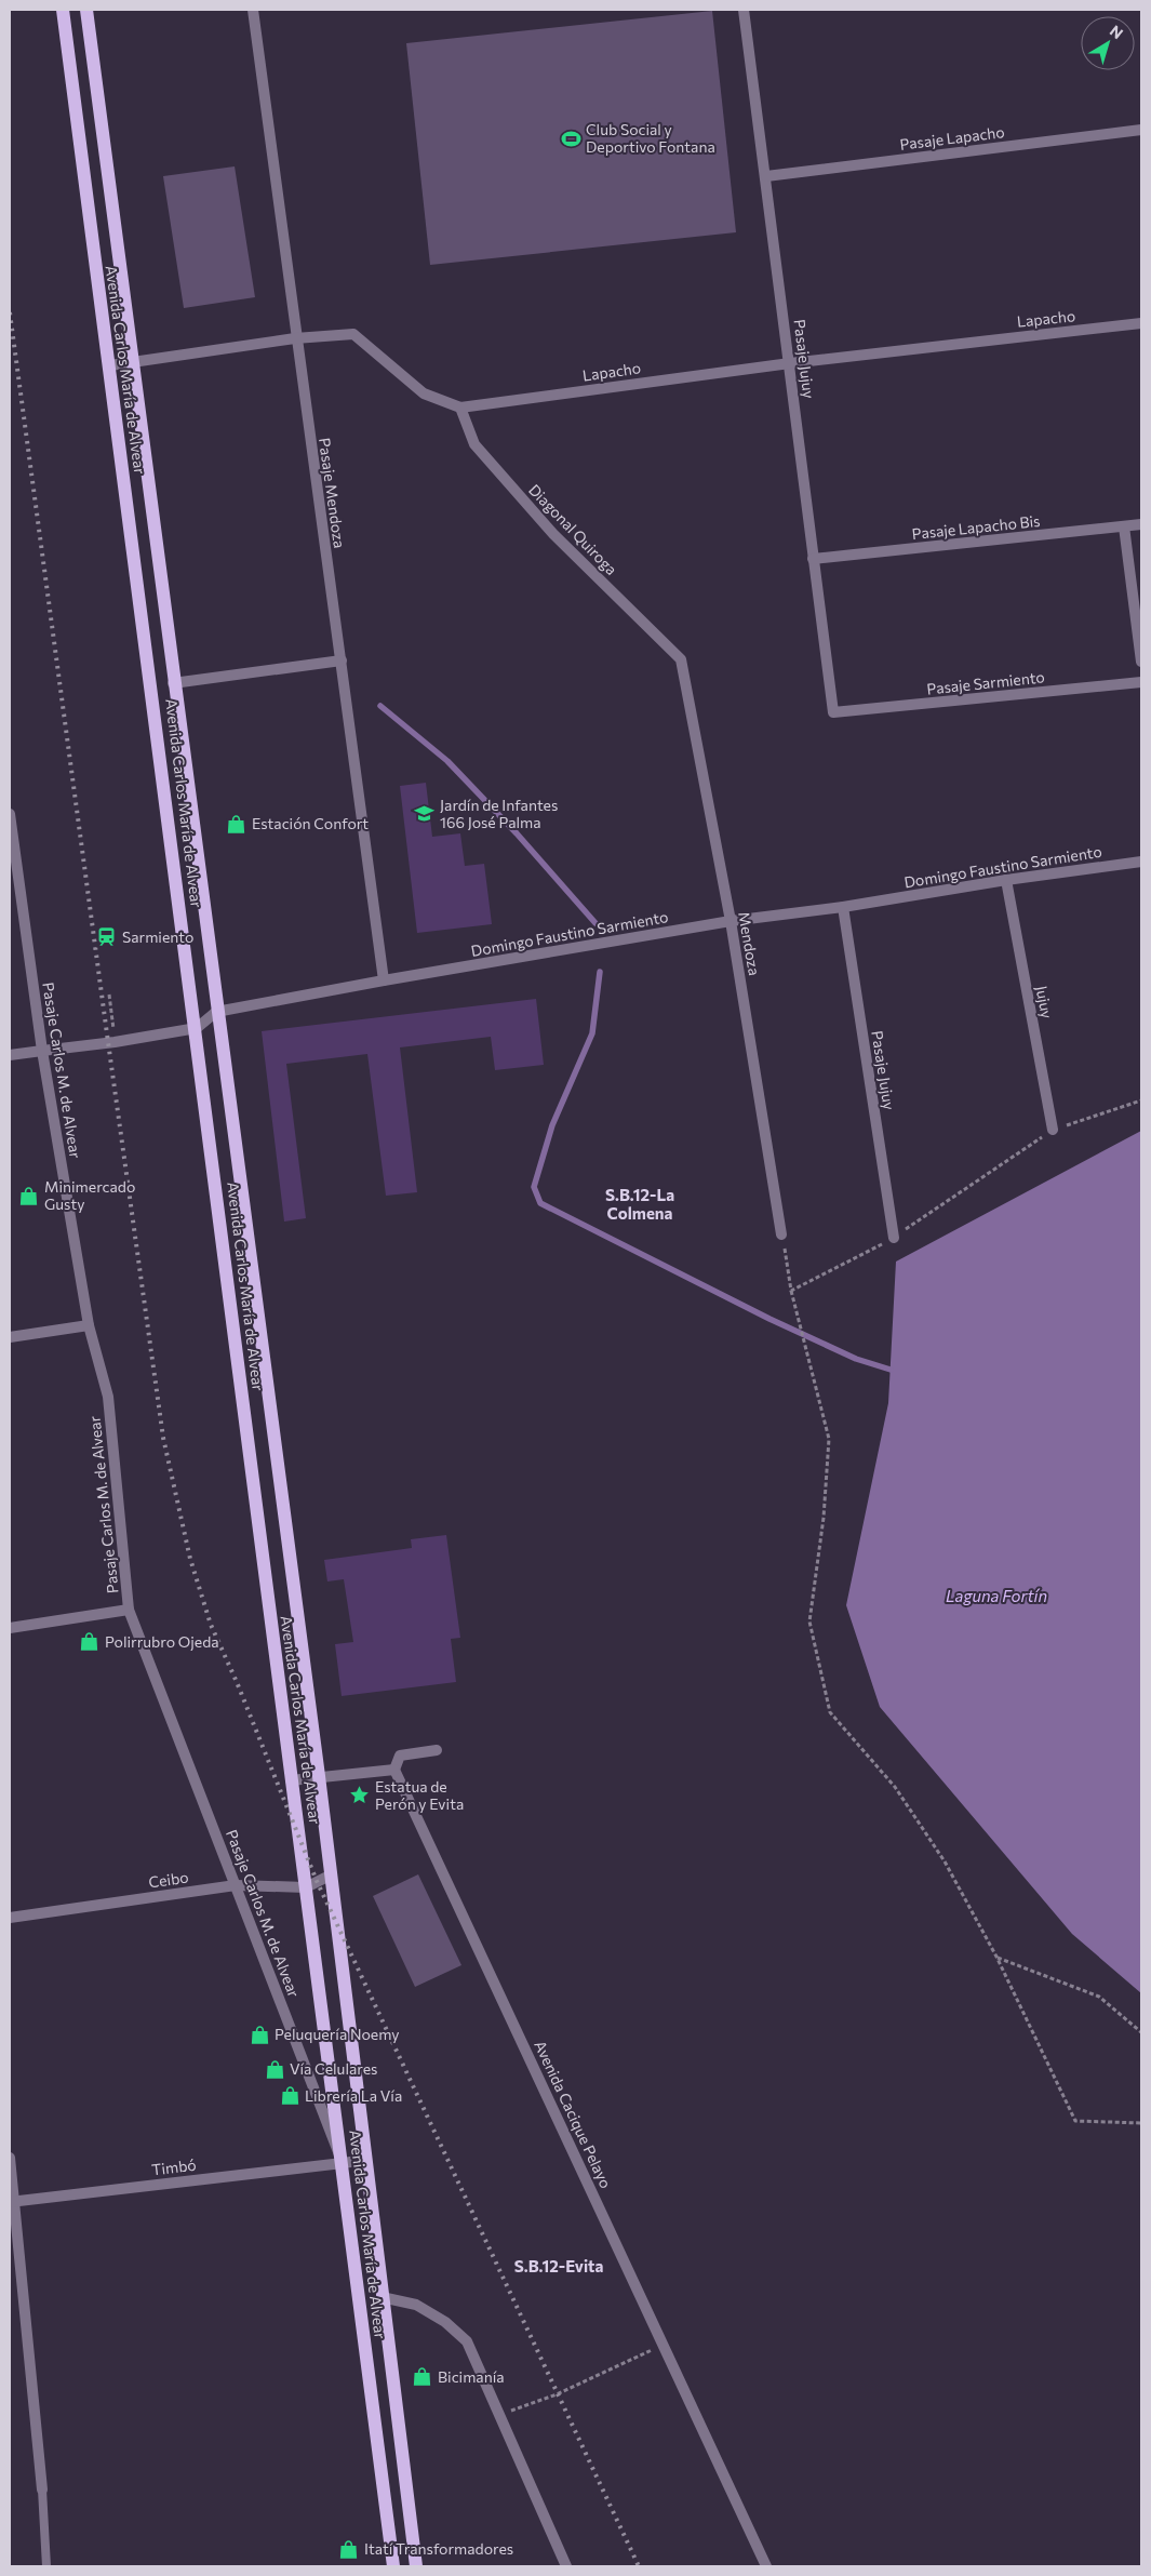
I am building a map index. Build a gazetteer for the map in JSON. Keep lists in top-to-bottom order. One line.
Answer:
{"streets":{"main road":["Avenida Carlos María de Alvear"],"street":["Pasaje Lapacho","Lapacho","Pasaje Jujuy","Pasaje Mendoza","Pasaje Lapacho Bis","Diagonal Quiroga","Pasaje Sarmiento","Domingo Faustino Sarmiento","Mendoza","Jujuy","Pasaje Carlos M. de Alvear","Ceibo","Avenida Cacique Pelayo","Timbó"]},"crossings":[["Pasaje Lapacho","Pasaje Jujuy"],["Lapacho","Pasaje Jujuy"],["Lapacho","Avenida Carlos María de Alvear"],["Lapacho","Pasaje Mendoza"],["Lapacho","Diagonal Quiroga"],["Pasaje Jujuy","Pasaje Lapacho Bis"],["Pasaje Jujuy","Pasaje Sarmiento"],["Pasaje Jujuy","Domingo Faustino Sarmiento"],["Avenida Carlos María de Alvear","Domingo Faustino Sarmiento"],["Avenida Carlos María de Alvear","Pasaje Carlos M. de Alvear"],["Avenida Carlos María de Alvear","Ceibo"],["Avenida Carlos María de Alvear","Timbó"],["Pasaje Mendoza","Domingo Faustino Sarmiento"],["Diagonal Quiroga","Mendoza"],["Domingo Faustino Sarmiento","Mendoza"],["Domingo Faustino Sarmiento","Jujuy"],["Pasaje Carlos M. de Alvear","Ceibo"],["Pasaje Carlos M. de Alvear","Timbó"]],"districts":["S.B.12-La Colmena","S.B.12-Evita"],"water":["Laguna Fortín"],"places":{"sports":["Club Social y Deportivo Fontana"],"school or university":["Jardín de Infantes 166 José Palma"],"shop":["Estación Confort","Minimercado Gusty","Polirrubro Ojeda","Peluquería Noemy","Vía Celulares","Librería La Vía","Bicimanía","Itatí Transformadores"],"station":["Sarmiento"],"place":["Estatua de Perón y Evita"]},"north":"top right"}
